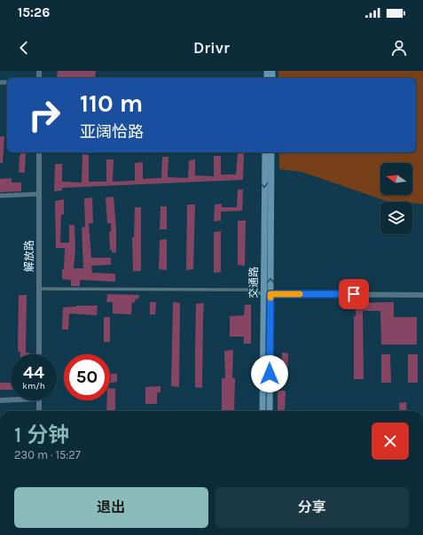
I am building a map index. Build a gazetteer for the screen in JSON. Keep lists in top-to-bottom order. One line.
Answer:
{"streets":{"main road":["交通路"],"street":["解放路"]},"north":"left","page":{"status":"15:26","header":"Drivr","turn":["110 m","亚阔恰路"],"speed":"44 km/h","limit":"50","heading":["1 分钟","230 m · 15:27"],"buttons":["退出","分享"]}}
